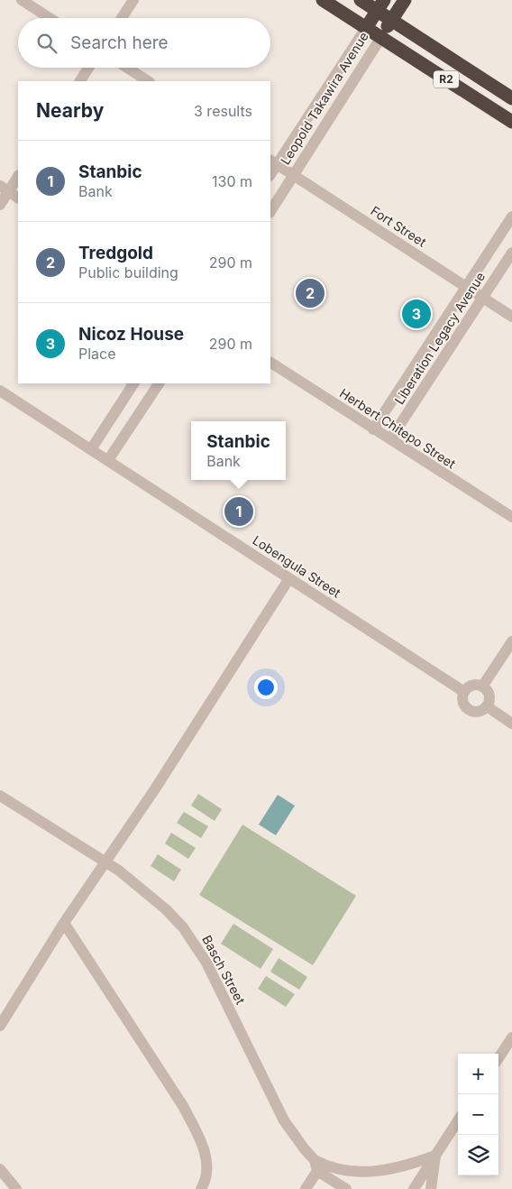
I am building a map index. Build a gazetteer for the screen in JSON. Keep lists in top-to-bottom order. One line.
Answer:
{"streets":{"highway":["R2","Leopold Takawira Avenue"],"street":["Fort Street","Liberation Legacy Avenue","Herbert Chitepo Street","Lobengula Street","Basch Street"]},"crossings":[["R2","Leopold Takawira Avenue"],["Leopold Takawira Avenue","Fort Street"],["Fort Street","Liberation Legacy Avenue"],["Liberation Legacy Avenue","Herbert Chitepo Street"]],"page":{"search":"Search here","heading":["Nearby","3 results"],"list":[{"mark":"1","name":"Stanbic","note":"Bank","value":"130 m"},{"mark":"2","name":"Tredgold","note":"Public building","value":"290 m"},{"mark":"3","name":"Nicoz House","note":"Place","value":"290 m"}],"pins":["2","3","1"],"popup":["Stanbic","Bank"],"map_buttons":["+","−"]}}
